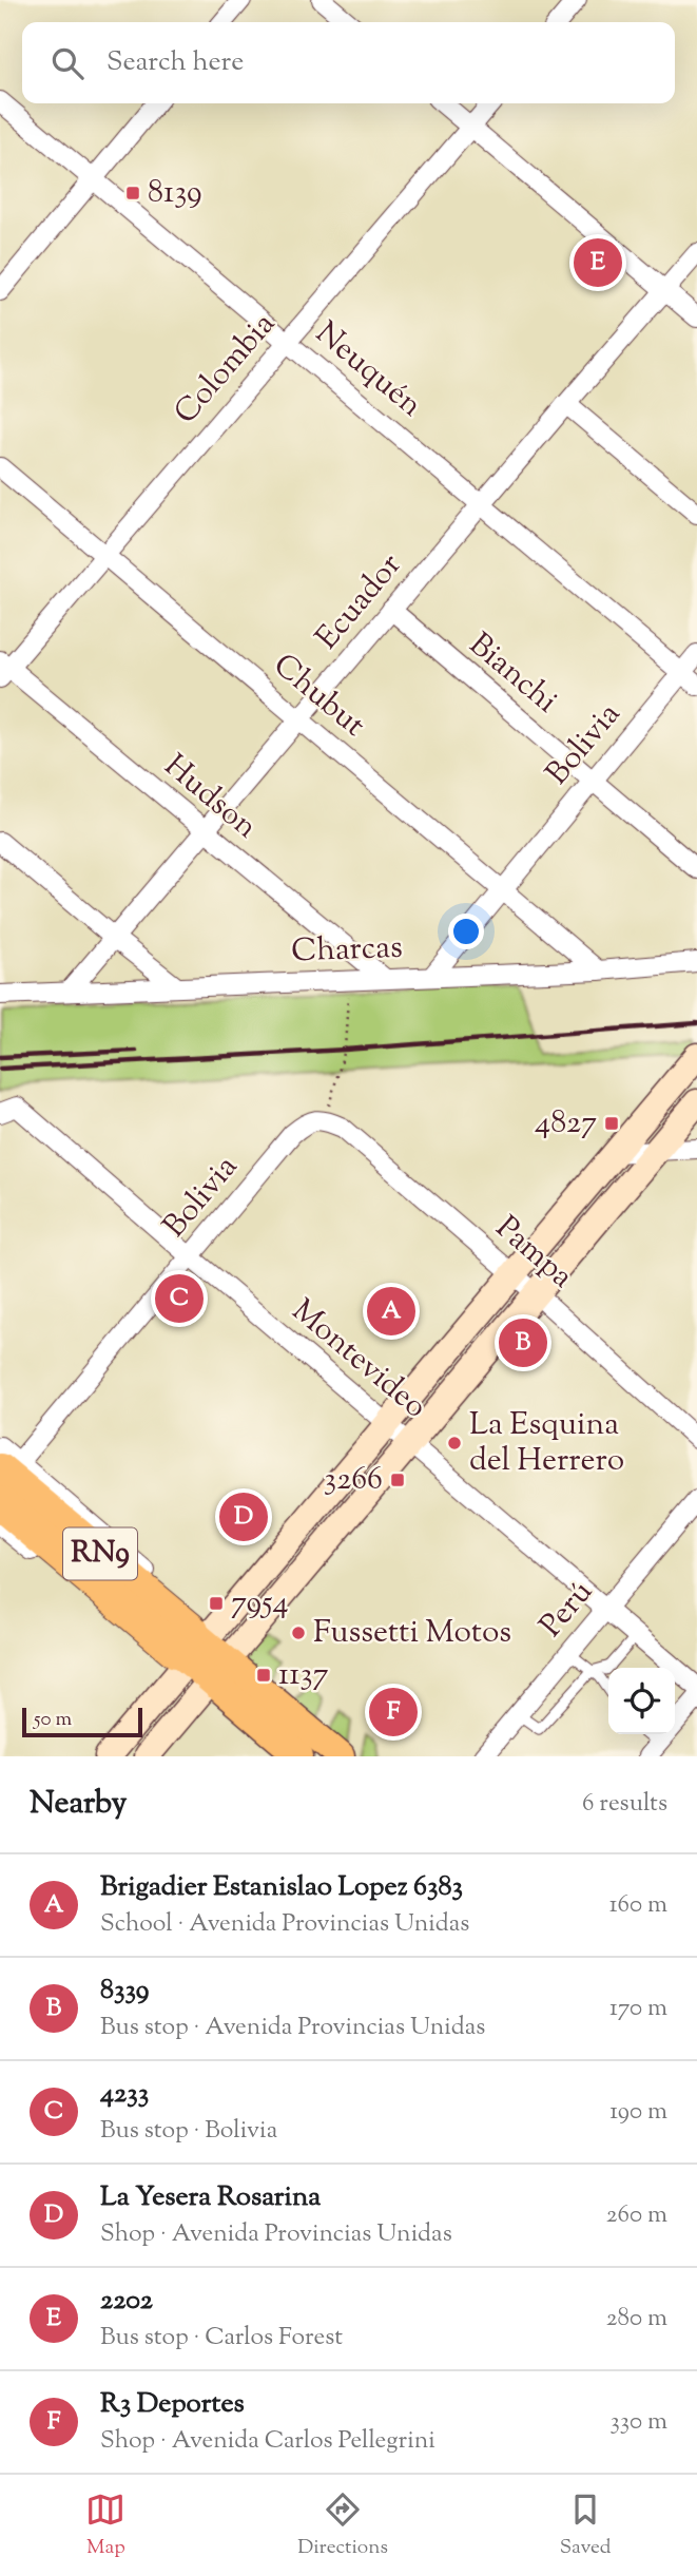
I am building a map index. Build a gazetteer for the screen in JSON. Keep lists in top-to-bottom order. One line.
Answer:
{"streets":{"highway":["RN9"],"street":["Colombia","Neuquén","Ecuador","Bianchi","Chubut","Bolivia","Hudson","Charcas","Pampa","Montevideo","Perú"]},"crossings":[["Colombia","Neuquén"],["Colombia","Chubut"],["Colombia","Hudson"],["Neuquén","Ecuador"],["Neuquén","Bolivia"],["Ecuador","Bianchi"],["Ecuador","Chubut"],["Ecuador","Hudson"],["Ecuador","Charcas"],["Bianchi","Bolivia"],["Chubut","Bolivia"],["Chubut","Charcas"],["Bolivia","Charcas"],["Bolivia","Pampa"],["Bolivia","Montevideo"],["Bolivia","RN9"],["Hudson","Charcas"],["Montevideo","Perú"]],"places":{"transit":["8139","4827","3266","7954","1137"],"other":["La Esquina del Herrero","Fussetti Motos"]},"scale_bar":"50 m","page":{"search":"Search here","pins":["E","C","A","B","D","F"],"scale":"50 m","heading":["Nearby","6 results"],"list":[{"mark":"A","name":"Brigadier Estanislao Lopez 6383","note":"School · Avenida Provincias Unidas","value":"160 m"},{"mark":"B","name":"8339","note":"Bus stop · Avenida Provincias Unidas","value":"170 m"},{"mark":"C","name":"4233","note":"Bus stop · Bolivia","value":"190 m"},{"mark":"D","name":"La Yesera Rosarina","note":"Shop · Avenida Provincias Unidas","value":"260 m"},{"mark":"E","name":"2202","note":"Bus stop · Carlos Forest","value":"280 m"},{"mark":"F","name":"R3 Deportes","note":"Shop · Avenida Carlos Pellegrini","value":"330 m"}],"nav":["Map","Directions","Saved"]}}
